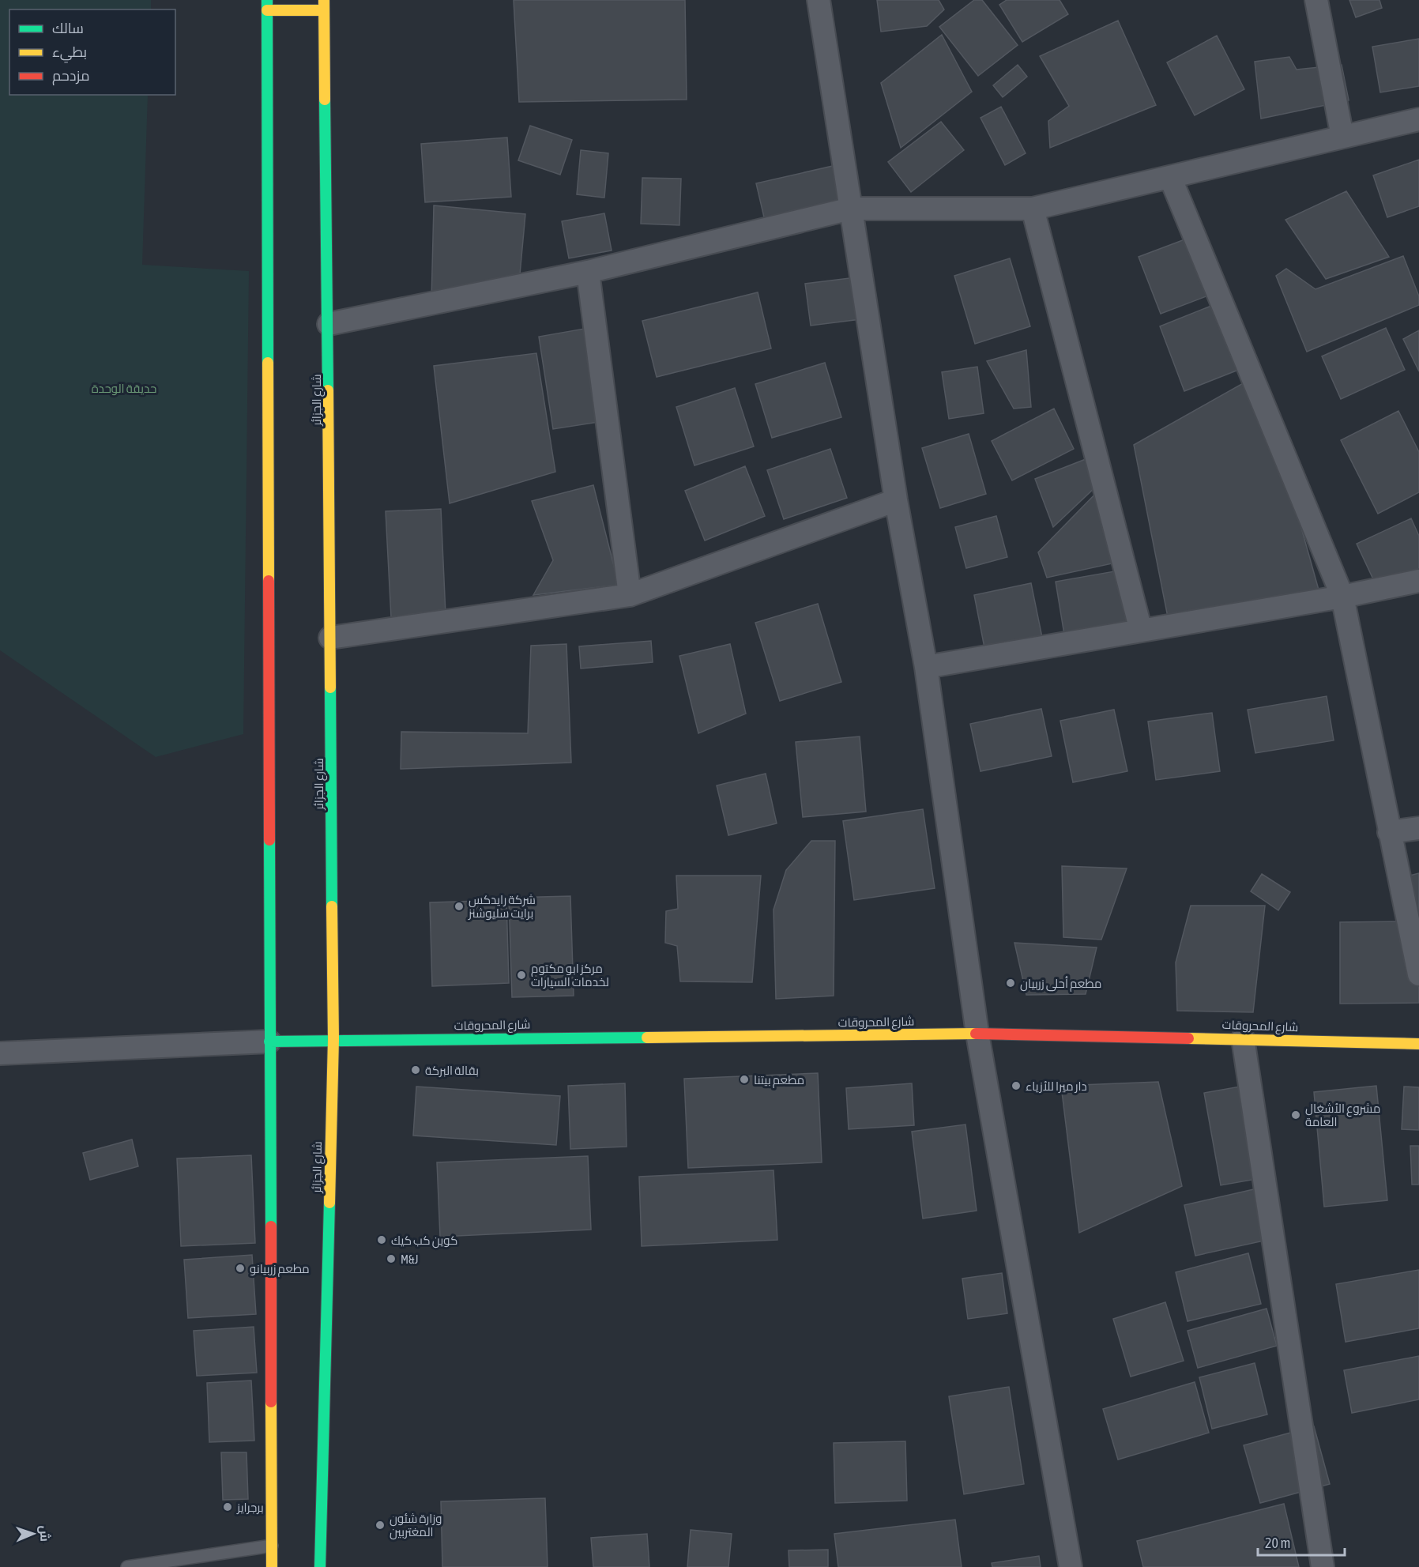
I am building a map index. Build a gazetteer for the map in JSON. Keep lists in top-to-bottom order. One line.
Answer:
{"streets":{"main road":["شارع الجزائر","شارع المحروقات"]},"crossings":[["شارع الجزائر","شارع المحروقات"]],"parks":["حديقة الوحدة"],"places":["شركة رايدكس برايت سليوشنز","مركز ابو مكتوم لخدمات السيارات","مطعم أحلى زربيان","بقالة البركة","مطعم بيتنا","دار ميرا للأزياء","مشروع الأشغال العامة","كوين كب كيك","M&J","مطعم زربيانو","برجرايز","وزارة شئون المغتربين"],"legend":["سالك","بطيء","مزدحم"],"scale_bar":"20 m","north":"right"}
